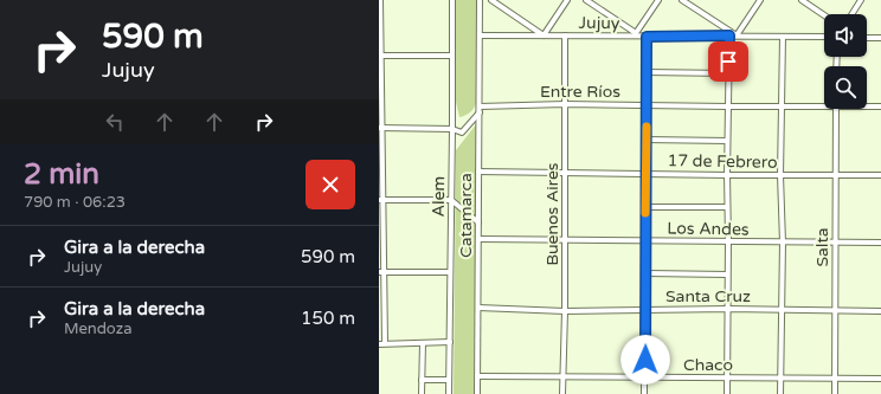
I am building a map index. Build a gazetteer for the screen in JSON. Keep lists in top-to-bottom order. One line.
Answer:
{"streets":{"street":["Jujuy","Entre Ríos","17 de Febrero","Alem","Buenos Aires","Catamarca","Los Andes","Salta","Santa Cruz","Chaco"]},"crossings":[["Jujuy","Buenos Aires"],["Jujuy","Catamarca"],["Entre Ríos","Buenos Aires"],["Entre Ríos","Catamarca"],["17 de Febrero","Buenos Aires"],["17 de Febrero","Catamarca"],["17 de Febrero","Salta"],["Buenos Aires","Los Andes"],["Buenos Aires","Santa Cruz"],["Buenos Aires","Chaco"],["Catamarca","Los Andes"],["Catamarca","Santa Cruz"],["Catamarca","Chaco"],["Los Andes","Salta"],["Salta","Santa Cruz"],["Salta","Chaco"]],"page":{"turn":["590 m","Jujuy"],"heading":["2 min","790 m · 06:23"],"list":[{"name":"Gira a la derecha","note":"Jujuy","value":"590 m"},{"name":"Gira a la derecha","note":"Mendoza","value":"150 m"}]}}
